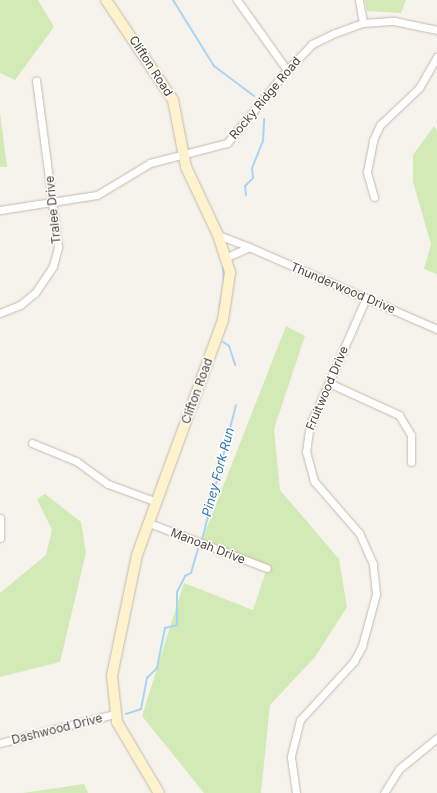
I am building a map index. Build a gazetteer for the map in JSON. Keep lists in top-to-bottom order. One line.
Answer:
{"streets":{"main road":["Clifton Road"],"street":["Rocky Ridge Road","Tralee Drive","Thunderwood Drive","Fruitwood Drive","Manoah Drive","Dashwood Drive"]},"crossings":[["Clifton Road","Rocky Ridge Road"],["Clifton Road","Thunderwood Drive"],["Clifton Road","Manoah Drive"],["Clifton Road","Dashwood Drive"],["Rocky Ridge Road","Tralee Drive"],["Thunderwood Drive","Fruitwood Drive"]],"water":["Piney Fork Run"]}
